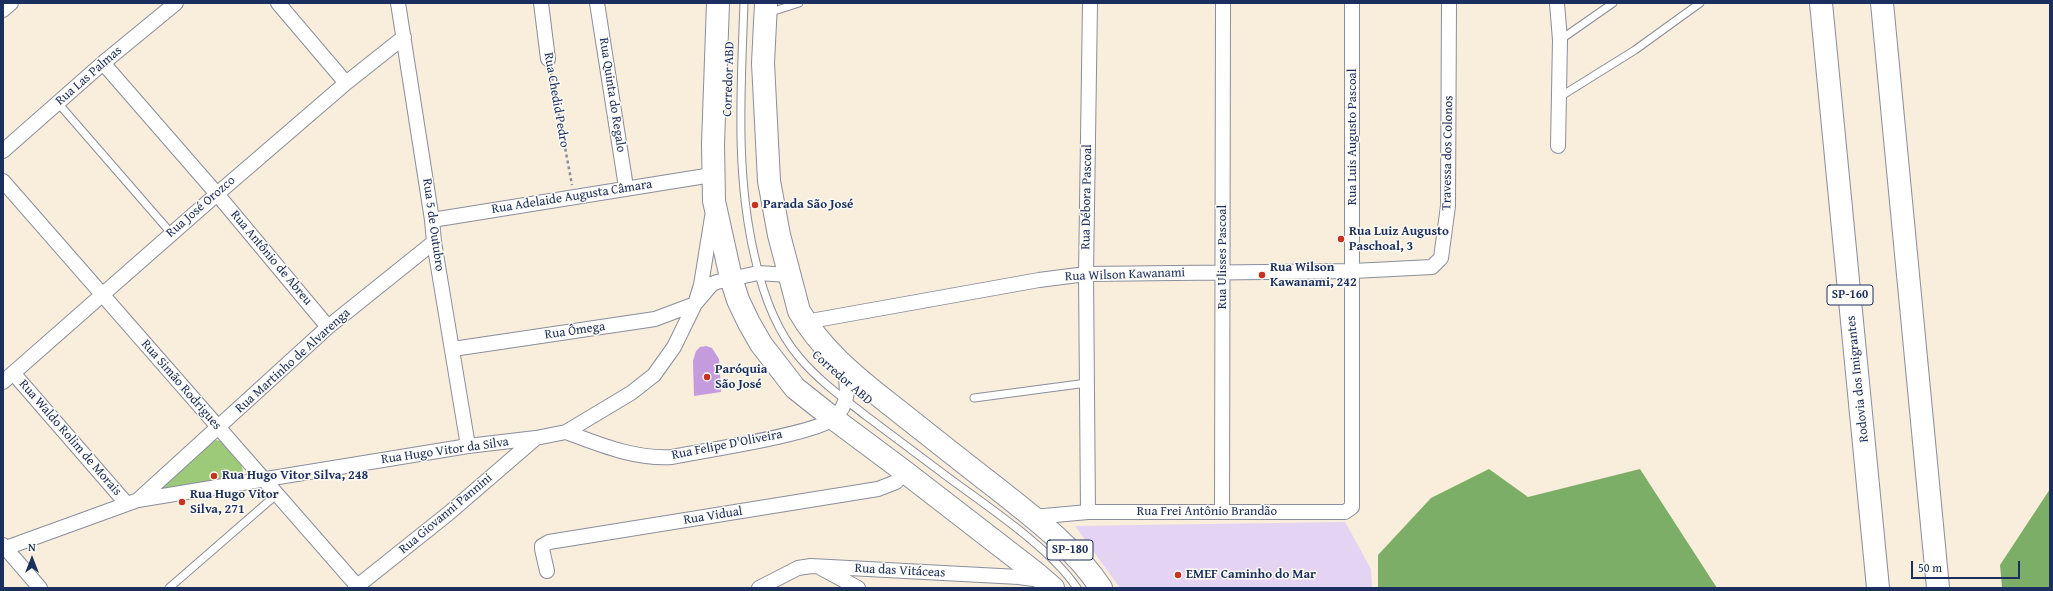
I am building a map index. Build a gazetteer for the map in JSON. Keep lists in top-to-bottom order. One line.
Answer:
{"streets":{"main road":["SP-160","Rodovia dos Imigrantes","SP-180"],"street":["Rua Las Palmas","Rua Quinta do Regalo","Rua Chedid Pedro","Rua Luis Augusto Pascoal","Travessa dos Colonos","Rua Adelaide Augusta Câmara","Rua Débora Pascoal","Rua José Orozco","Rua 5 de Outubro","Rua Ulisses Pascoal","Rua Antônio de Abreu","Rua Wilson Kawanami","Rua Ômega","Rua Martinho de Alvarenga","Rua Simão Rodrigues","Rua Waldo Rolim de Morais","Rua Felipe D'Oliveira","Rua Hugo Vitor da Silva","Rua Frei Antônio Brandão","Rua Giovanni Pannini","Rua Vidual","Rua das Vitáceas"],"lane":["Corredor ABD"]},"crossings":[["Rua Las Palmas","Rua Antônio de Abreu"],["Corredor ABD","Rua Felipe D'Oliveira"],["Corredor ABD","Rua Hugo Vitor da Silva"],["Rua Quinta do Regalo","Rua Adelaide Augusta Câmara"],["Rua Chedid Pedro","Rua Adelaide Augusta Câmara"],["Rua Luis Augusto Pascoal","Travessa dos Colonos"],["Rua Luis Augusto Pascoal","Rua Wilson Kawanami"],["Rua Luis Augusto Pascoal","Rua Frei Antônio Brandão"],["Travessa dos Colonos","Rua Wilson Kawanami"],["Rua Adelaide Augusta Câmara","Rua 5 de Outubro"],["Rua Débora Pascoal","Rua Wilson Kawanami"],["Rua Débora Pascoal","Rua Frei Antônio Brandão"],["Rua José Orozco","Rua 5 de Outubro"],["Rua José Orozco","Rua Antônio de Abreu"],["Rua José Orozco","Rua Simão Rodrigues"],["Rua José Orozco","Rua Waldo Rolim de Morais"],["Rua 5 de Outubro","Rua Ômega"],["Rua 5 de Outubro","Rua Martinho de Alvarenga"],["Rua 5 de Outubro","Rua Hugo Vitor da Silva"],["Rua Ulisses Pascoal","Rua Wilson Kawanami"],["Rua Ulisses Pascoal","Rua Frei Antônio Brandão"],["Rua Antônio de Abreu","Rua Martinho de Alvarenga"],["Rua Ômega","Rua Hugo Vitor da Silva"],["Rua Martinho de Alvarenga","Rua Simão Rodrigues"],["Rua Martinho de Alvarenga","Rua Waldo Rolim de Morais"],["Rua Martinho de Alvarenga","Rua Hugo Vitor da Silva"],["Rua Simão Rodrigues","Rua Hugo Vitor da Silva"],["Rua Simão Rodrigues","Rua Giovanni Pannini"],["Rua Waldo Rolim de Morais","Rua Hugo Vitor da Silva"],["Rua Felipe D'Oliveira","Rua Hugo Vitor da Silva"],["Rua Hugo Vitor da Silva","Rua Giovanni Pannini"],["Rua Frei Antônio Brandão","SP-180"]],"places":["Parada São José","Rua Luiz Augusto Paschoal, 3","Rua Wilson Kawanami, 242","Paróquia São José","Rua Hugo Vitor Silva, 248","Rua Hugo Vitor Silva, 271","EMEF Caminho do Mar"],"scale_bar":"50 m","north":"top"}
